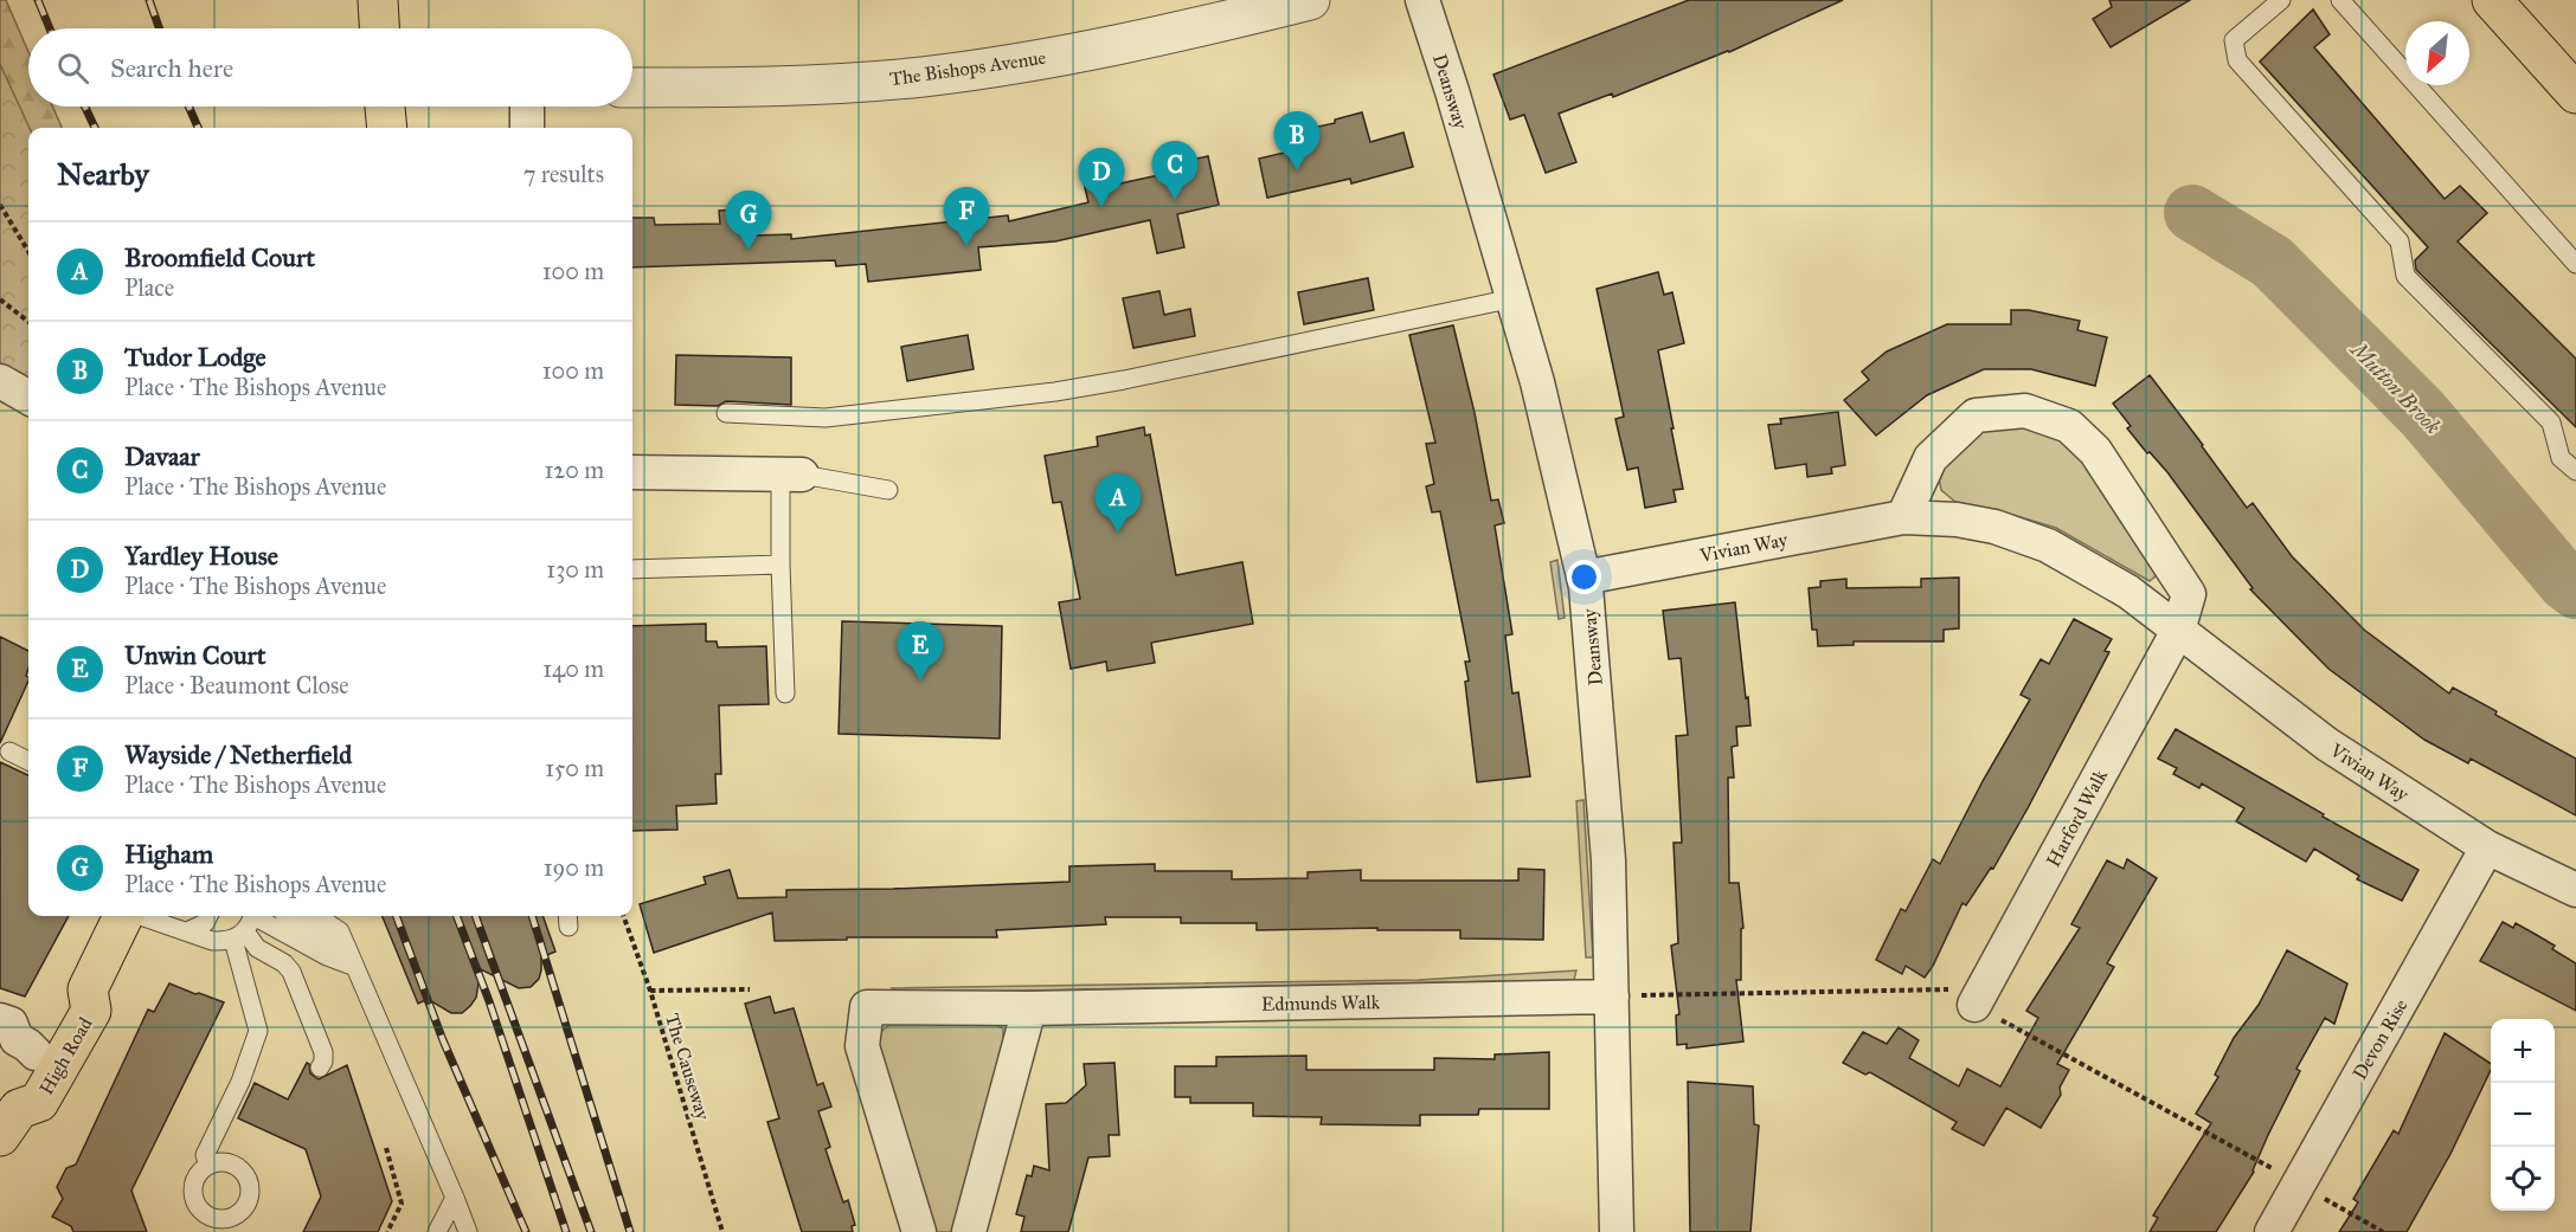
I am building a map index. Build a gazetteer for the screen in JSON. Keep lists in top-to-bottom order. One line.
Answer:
{"streets":{"main road":["High Road"],"street":["The Bishops Avenue","Deansway","Vivian Way","Harford Walk","Edmunds Walk","Devon Rise"],"path":["The Causeway"]},"crossings":[["Deansway","Vivian Way"],["Deansway","Edmunds Walk"],["Vivian Way","Harford Walk"],["Vivian Way","Devon Rise"]],"water":["Mutton Brook"],"north":"bottom left","page":{"search":"Search here","pins":["B","C","D","F","G","A","E"],"heading":["Nearby","7 results"],"list":[{"mark":"A","name":"Broomfield Court","note":"Place","value":"100 m"},{"mark":"B","name":"Tudor Lodge","note":"Place · The Bishops Avenue","value":"100 m"},{"mark":"C","name":"Davaar","note":"Place · The Bishops Avenue","value":"120 m"},{"mark":"D","name":"Yardley House","note":"Place · The Bishops Avenue","value":"130 m"},{"mark":"E","name":"Unwin Court","note":"Place · Beaumont Close","value":"140 m"},{"mark":"F","name":"Wayside / Netherfield","note":"Place · The Bishops Avenue","value":"150 m"},{"mark":"G","name":"Higham","note":"Place · The Bishops Avenue","value":"190 m"}],"map_buttons":["+","−"]}}
